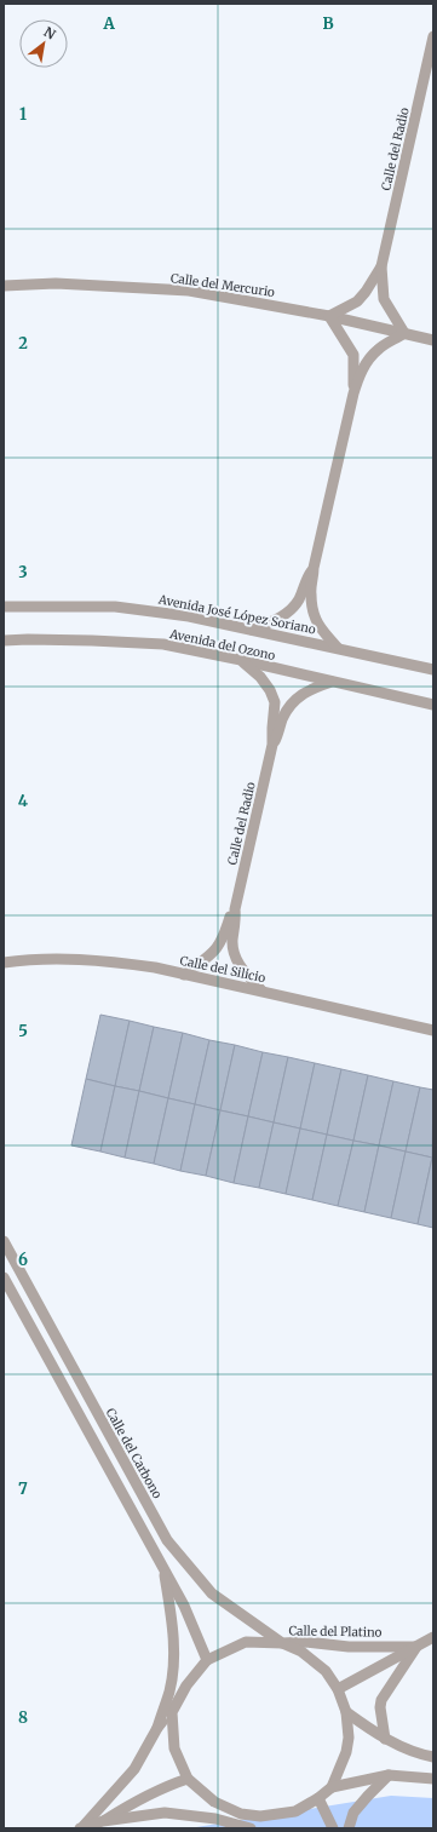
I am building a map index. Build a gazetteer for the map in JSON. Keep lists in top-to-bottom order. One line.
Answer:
{"streets":{"street":["Calle del Radio","Calle del Mercurio","Avenida José López Soriano","Avenida del Ozono","Calle del Silicio","Calle del Carbono","Calle del Platino"]},"crossings":[["Calle del Radio","Calle del Mercurio"],["Calle del Radio","Avenida del Ozono"],["Calle del Radio","Calle del Silicio"],["Calle del Carbono","Calle del Platino"]],"north":"top right","grid":{"columns":["A","B"],"rows":["1","2","3","4","5","6","7","8"]}}
